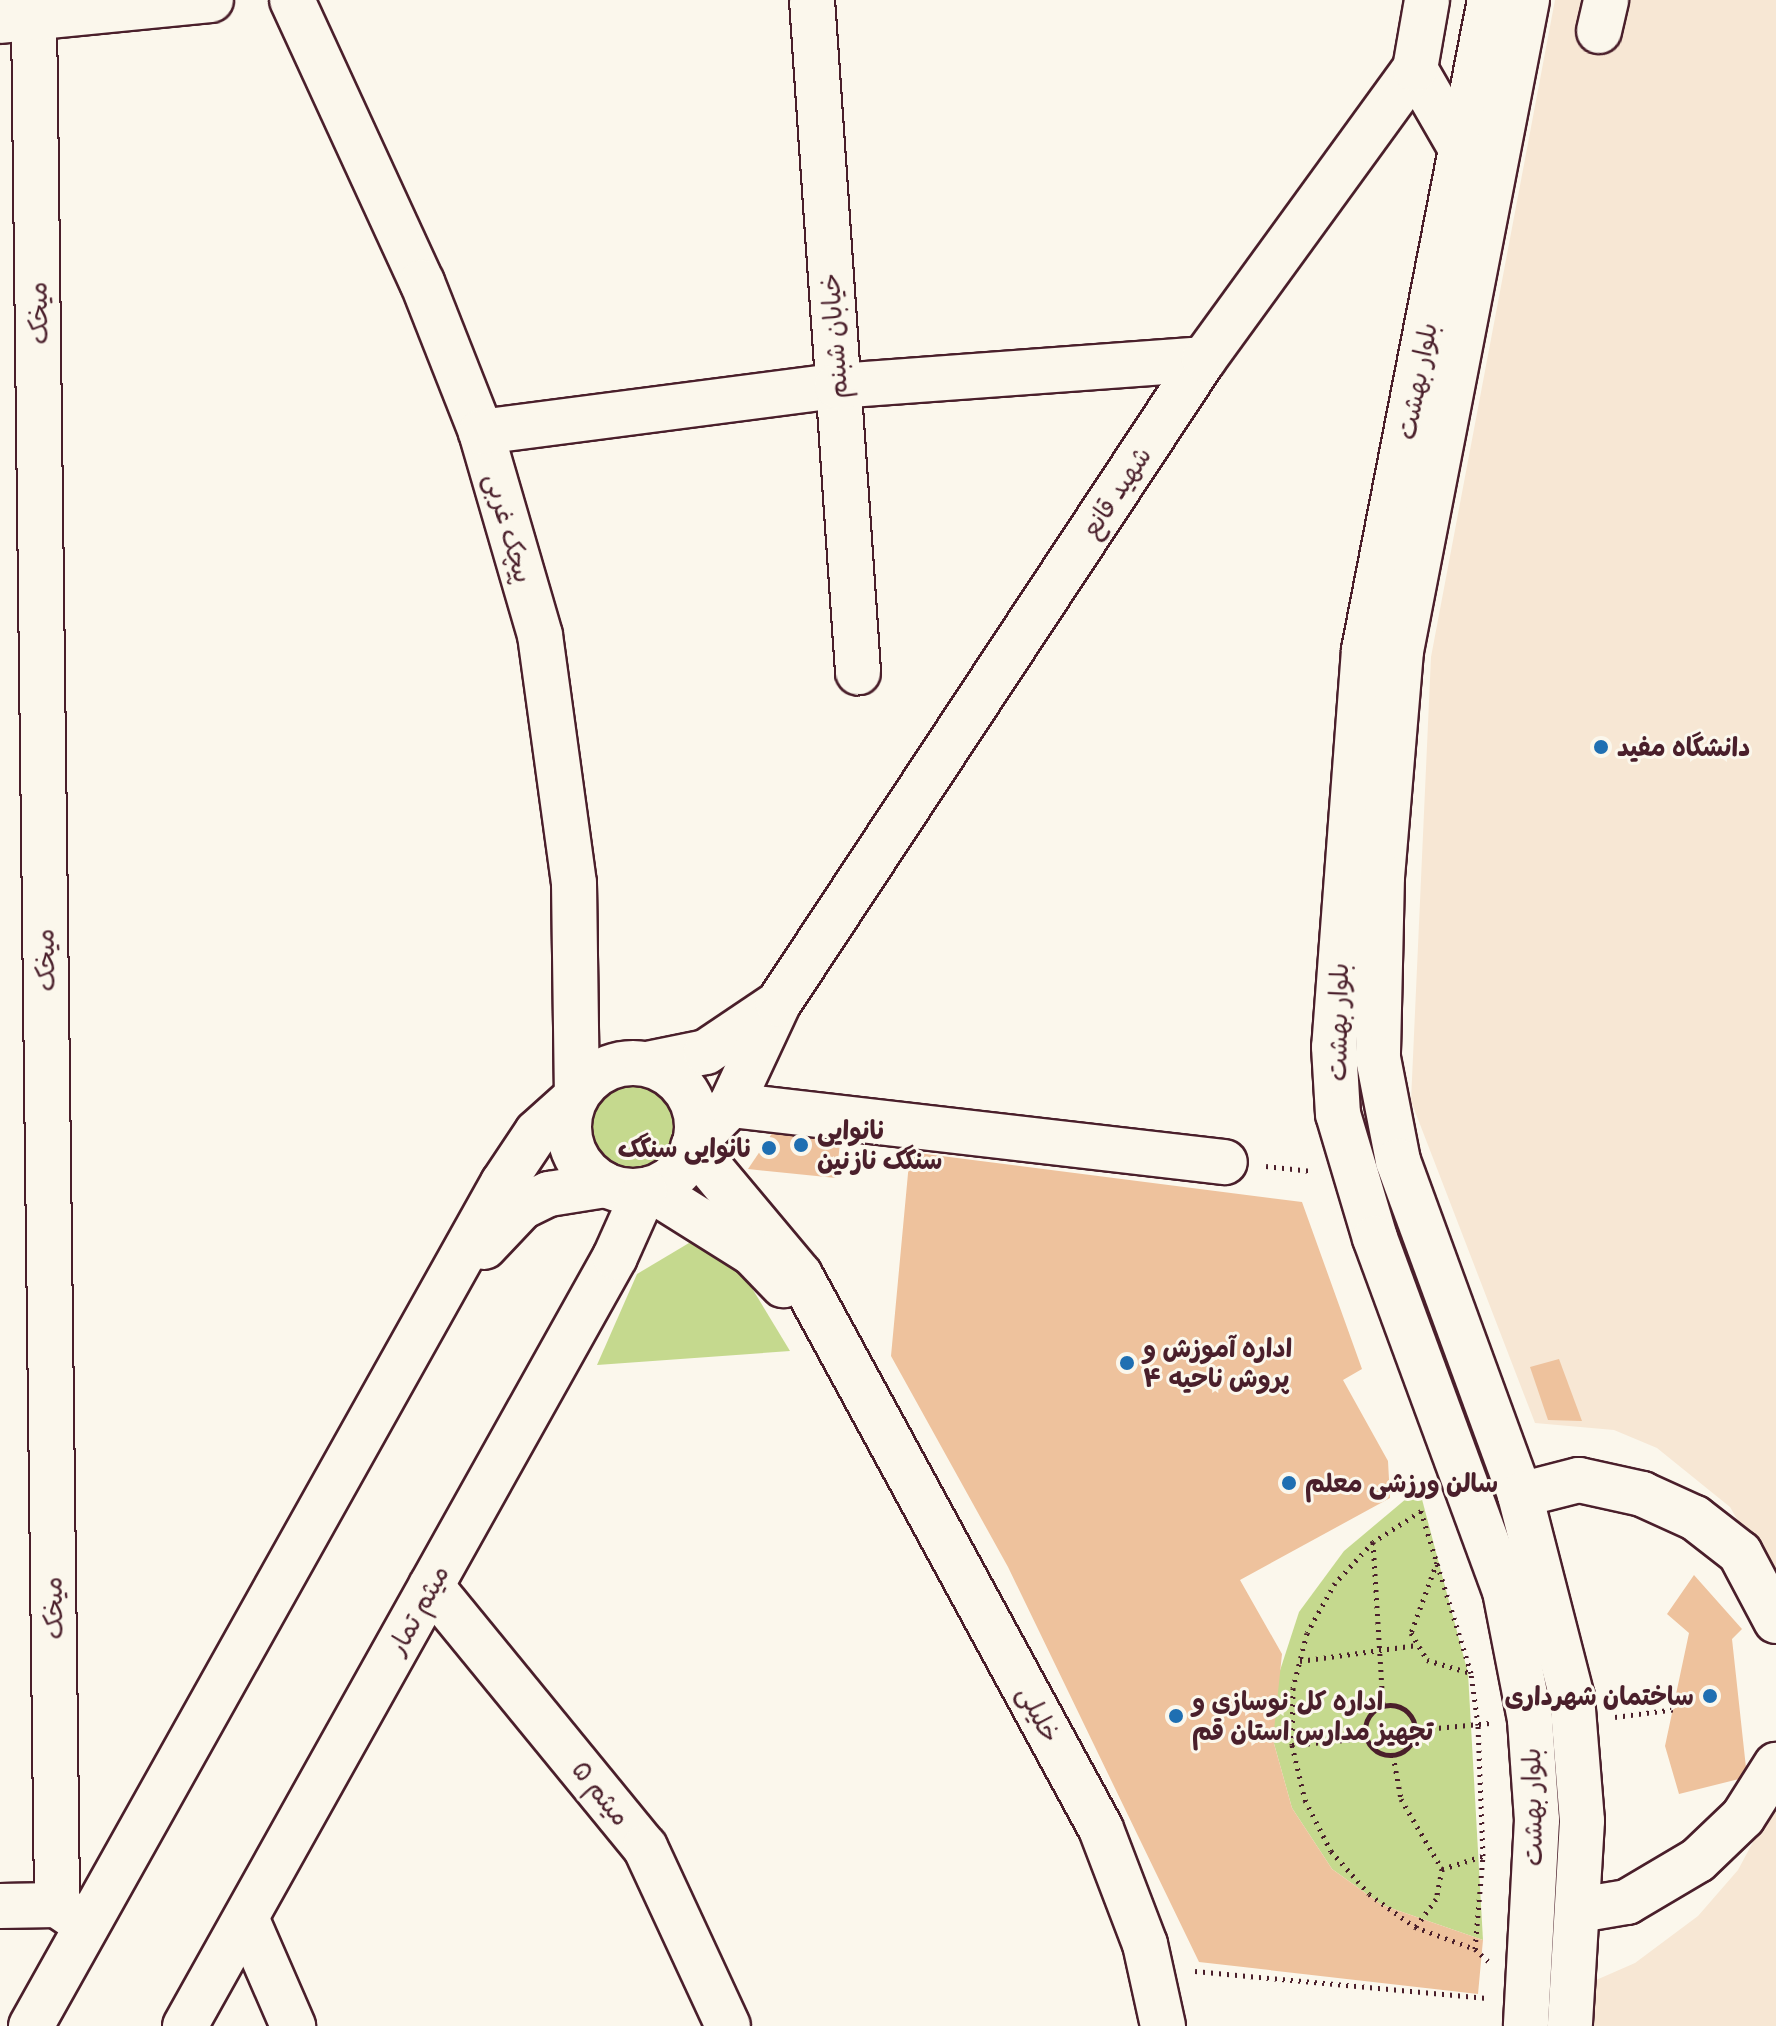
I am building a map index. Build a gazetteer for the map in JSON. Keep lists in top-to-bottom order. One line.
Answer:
{"streets":{"street":["میخک","خیابان شبنم","بلوار بهشت","شهید قانع","پیچک غربی","میثم تمار","خلیلی","میثم ۵"]},"crossings":[["پیچک غربی","میثم تمار"],["میثم تمار","میثم ۵"]],"places":["دانشگاه مفید","نانوایی سنگک نازنین","نانوایی سنگک","اداره آموزش و پروش ناحیه ۴","سالن ورزشی معلم","ساختمان شهرداری","اداره کل نوسازی و تجهیز مدارس استان قم"]}
